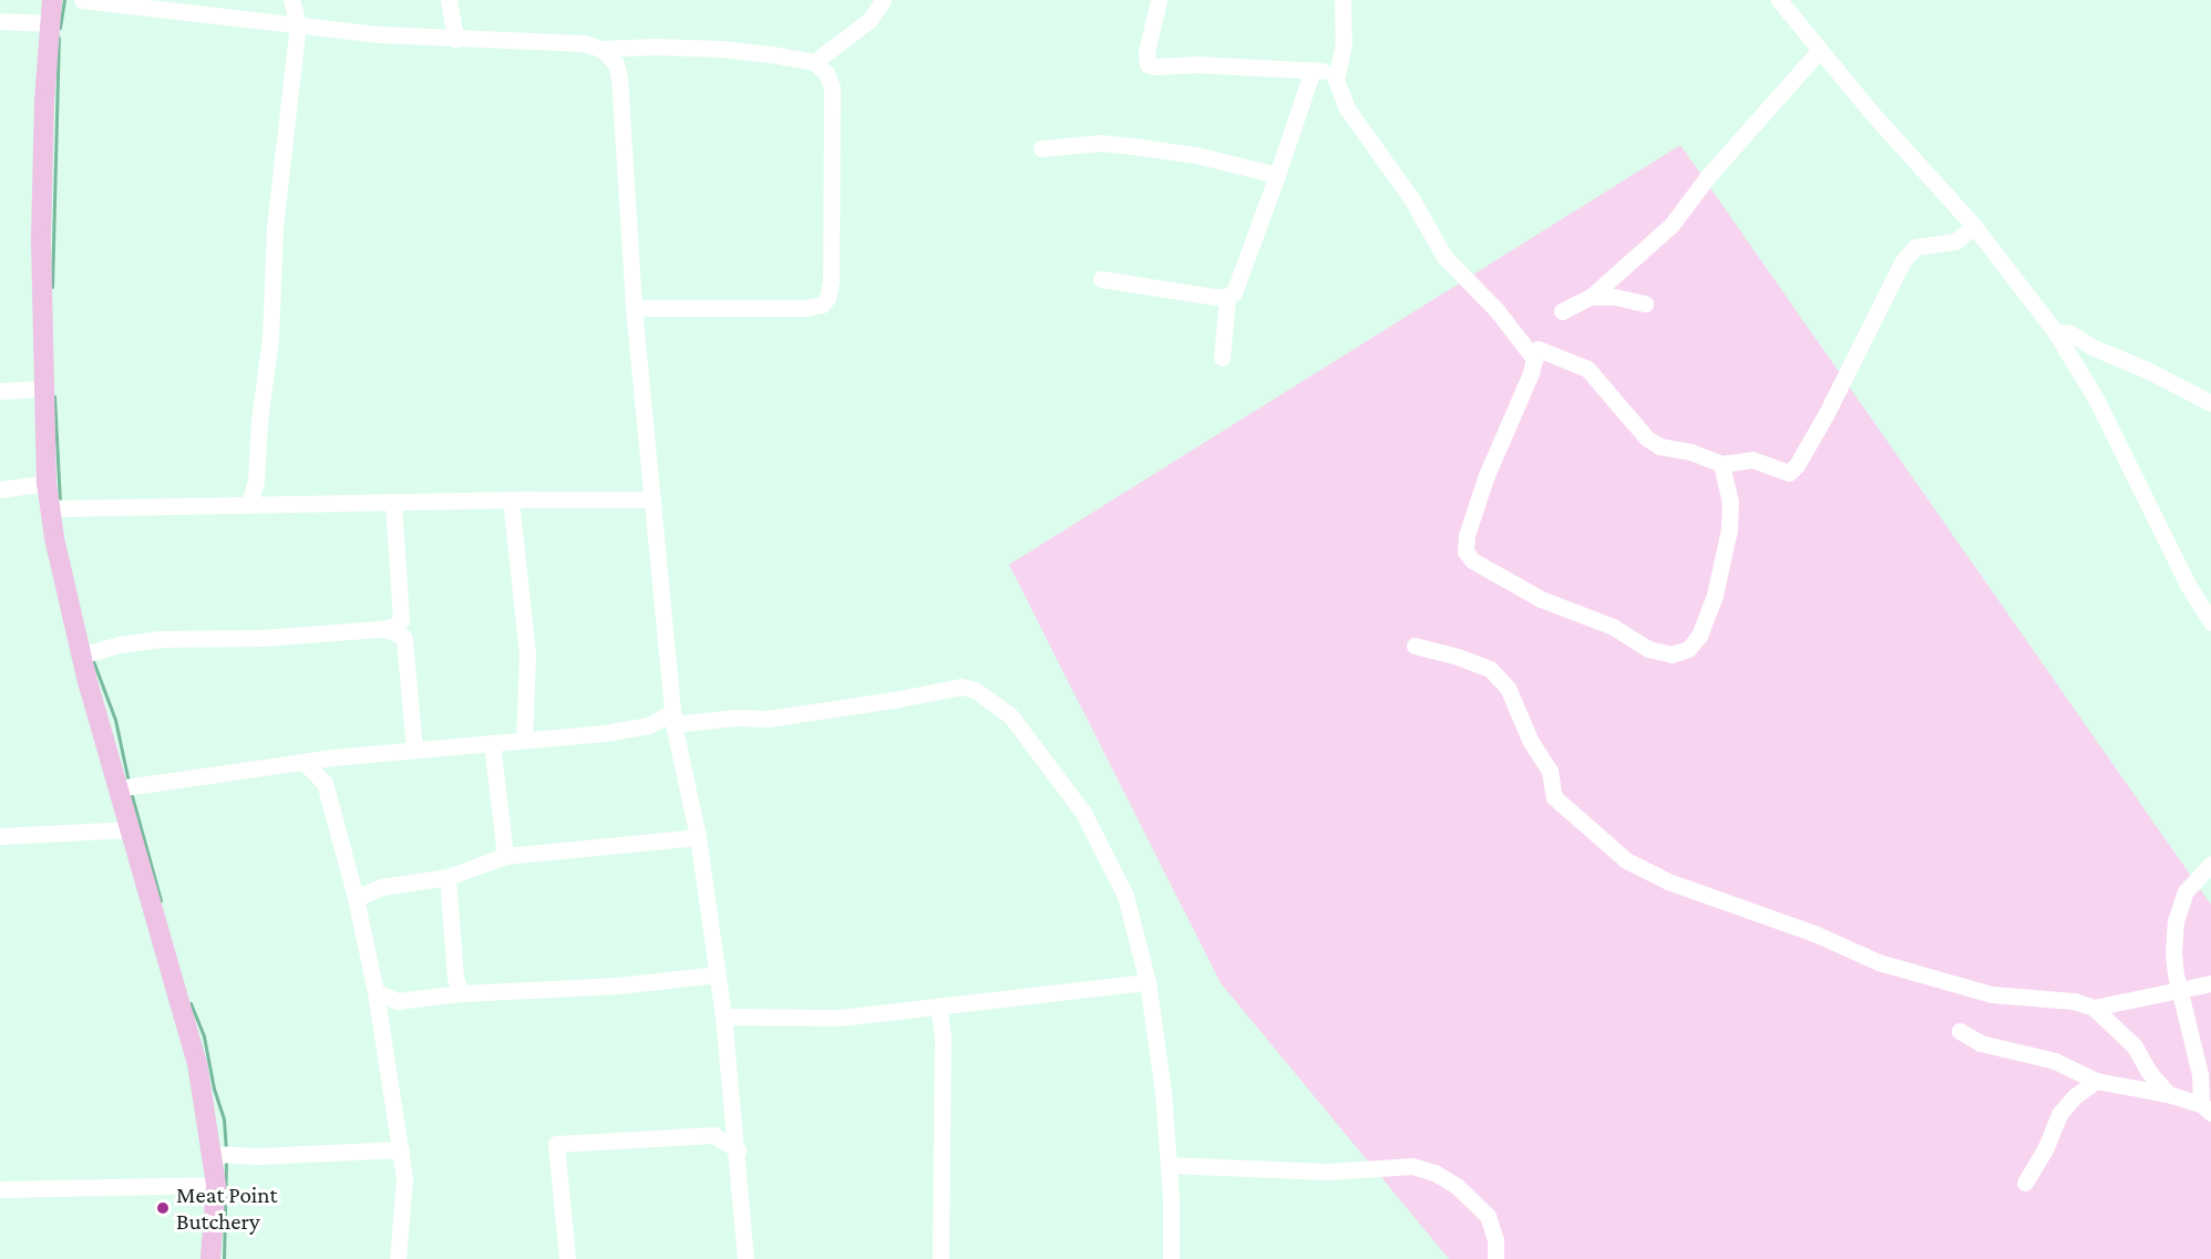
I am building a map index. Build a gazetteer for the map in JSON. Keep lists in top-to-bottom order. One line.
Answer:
{"places":["Meat Point Butchery"]}
